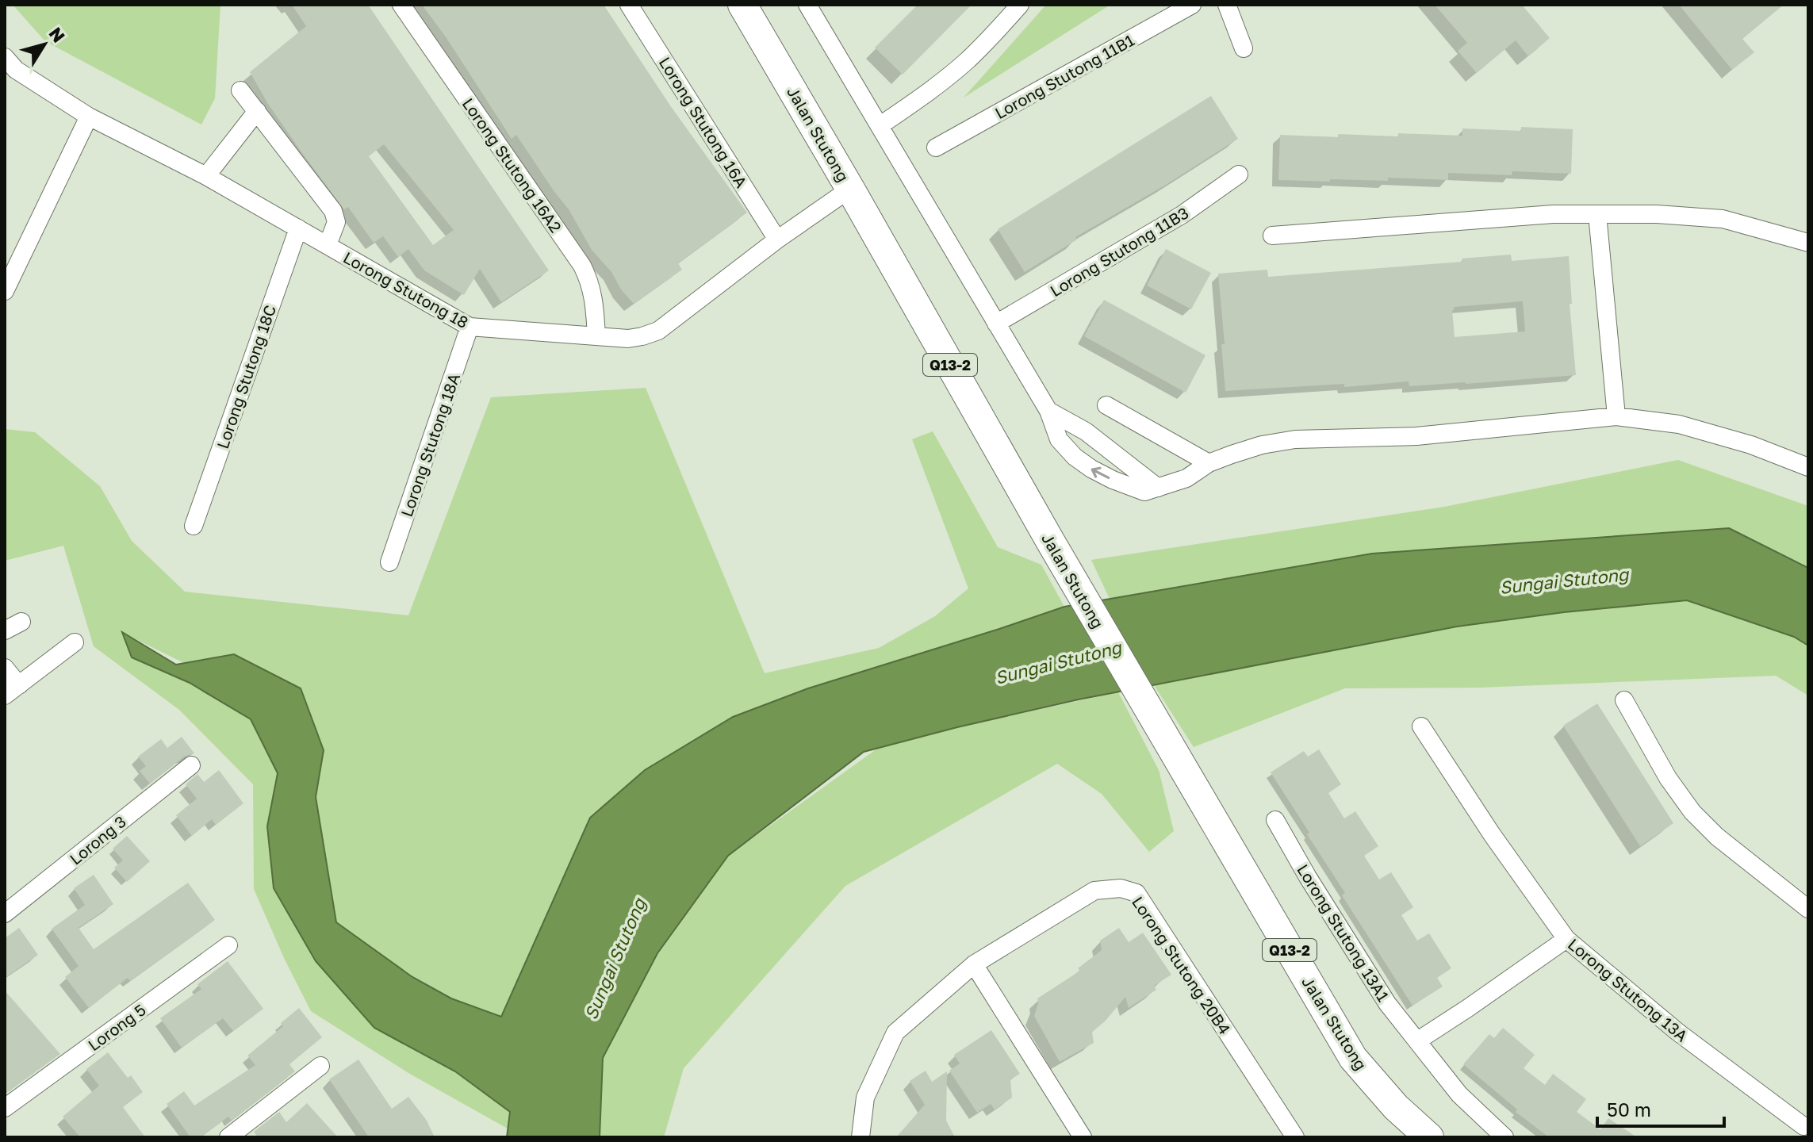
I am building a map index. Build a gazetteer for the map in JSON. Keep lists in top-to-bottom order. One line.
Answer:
{"streets":{"main road":["Jalan Stutong","Q13-2"],"street":["Lorong Stutong 11B1","Lorong Stutong 16A","Lorong Stutong 16A2","Lorong Stutong 11B3","Lorong Stutong 18","Lorong Stutong 18C","Lorong Stutong 18A","Lorong 3","Lorong Stutong 13A1","Lorong Stutong 20B4","Lorong Stutong 13A","Lorong 5"]},"crossings":[["Lorong Stutong 16A","Lorong Stutong 18"],["Jalan Stutong","Lorong Stutong 18"],["Lorong Stutong 16A2","Lorong Stutong 18"],["Lorong Stutong 18","Lorong Stutong 18C"],["Lorong Stutong 18","Lorong Stutong 18A"]],"water":["Sungai Stutong"],"scale_bar":"50 m","north":"top right"}
